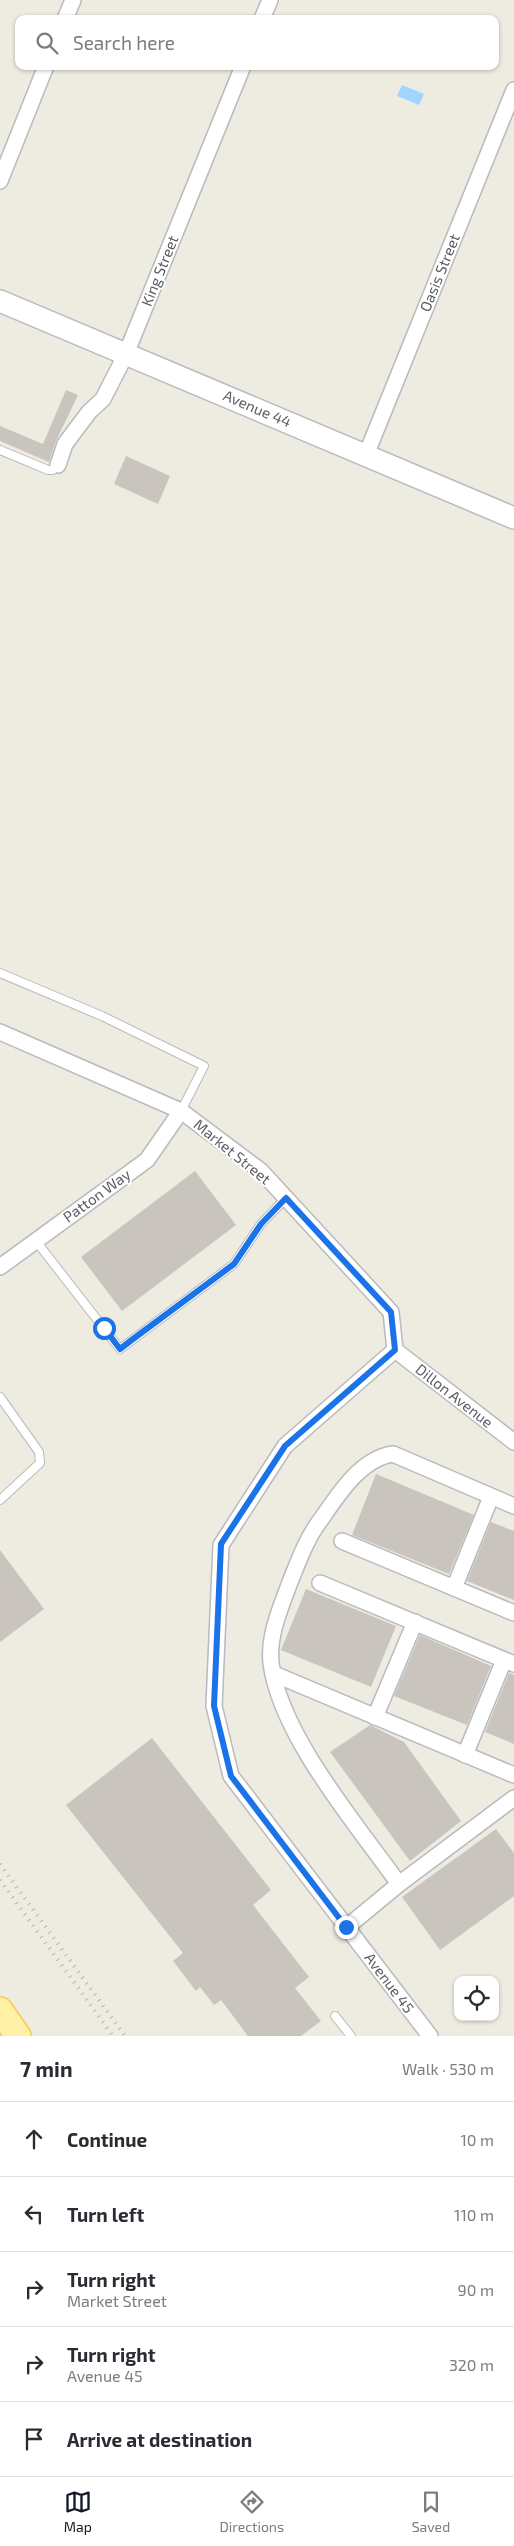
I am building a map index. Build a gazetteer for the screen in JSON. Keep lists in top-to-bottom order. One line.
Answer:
{"streets":{"street":["King Street","Oasis Street","Avenue 44","Market Street","Patton Way","Dillon Avenue","Avenue 45"]},"crossings":[["King Street","Avenue 44"],["Oasis Street","Avenue 44"],["Market Street","Patton Way"],["Market Street","Dillon Avenue"],["Market Street","Avenue 45"],["Dillon Avenue","Avenue 45"]],"page":{"search":"Search here","heading":["7 min","Walk · 530 m"],"list":[["Continue","10 m"],["Turn left","110 m"],["Turn right","Market Street","90 m"],["Turn right","Avenue 45","320 m"],"Arrive at destination"],"nav":["Map","Directions","Saved"]}}
